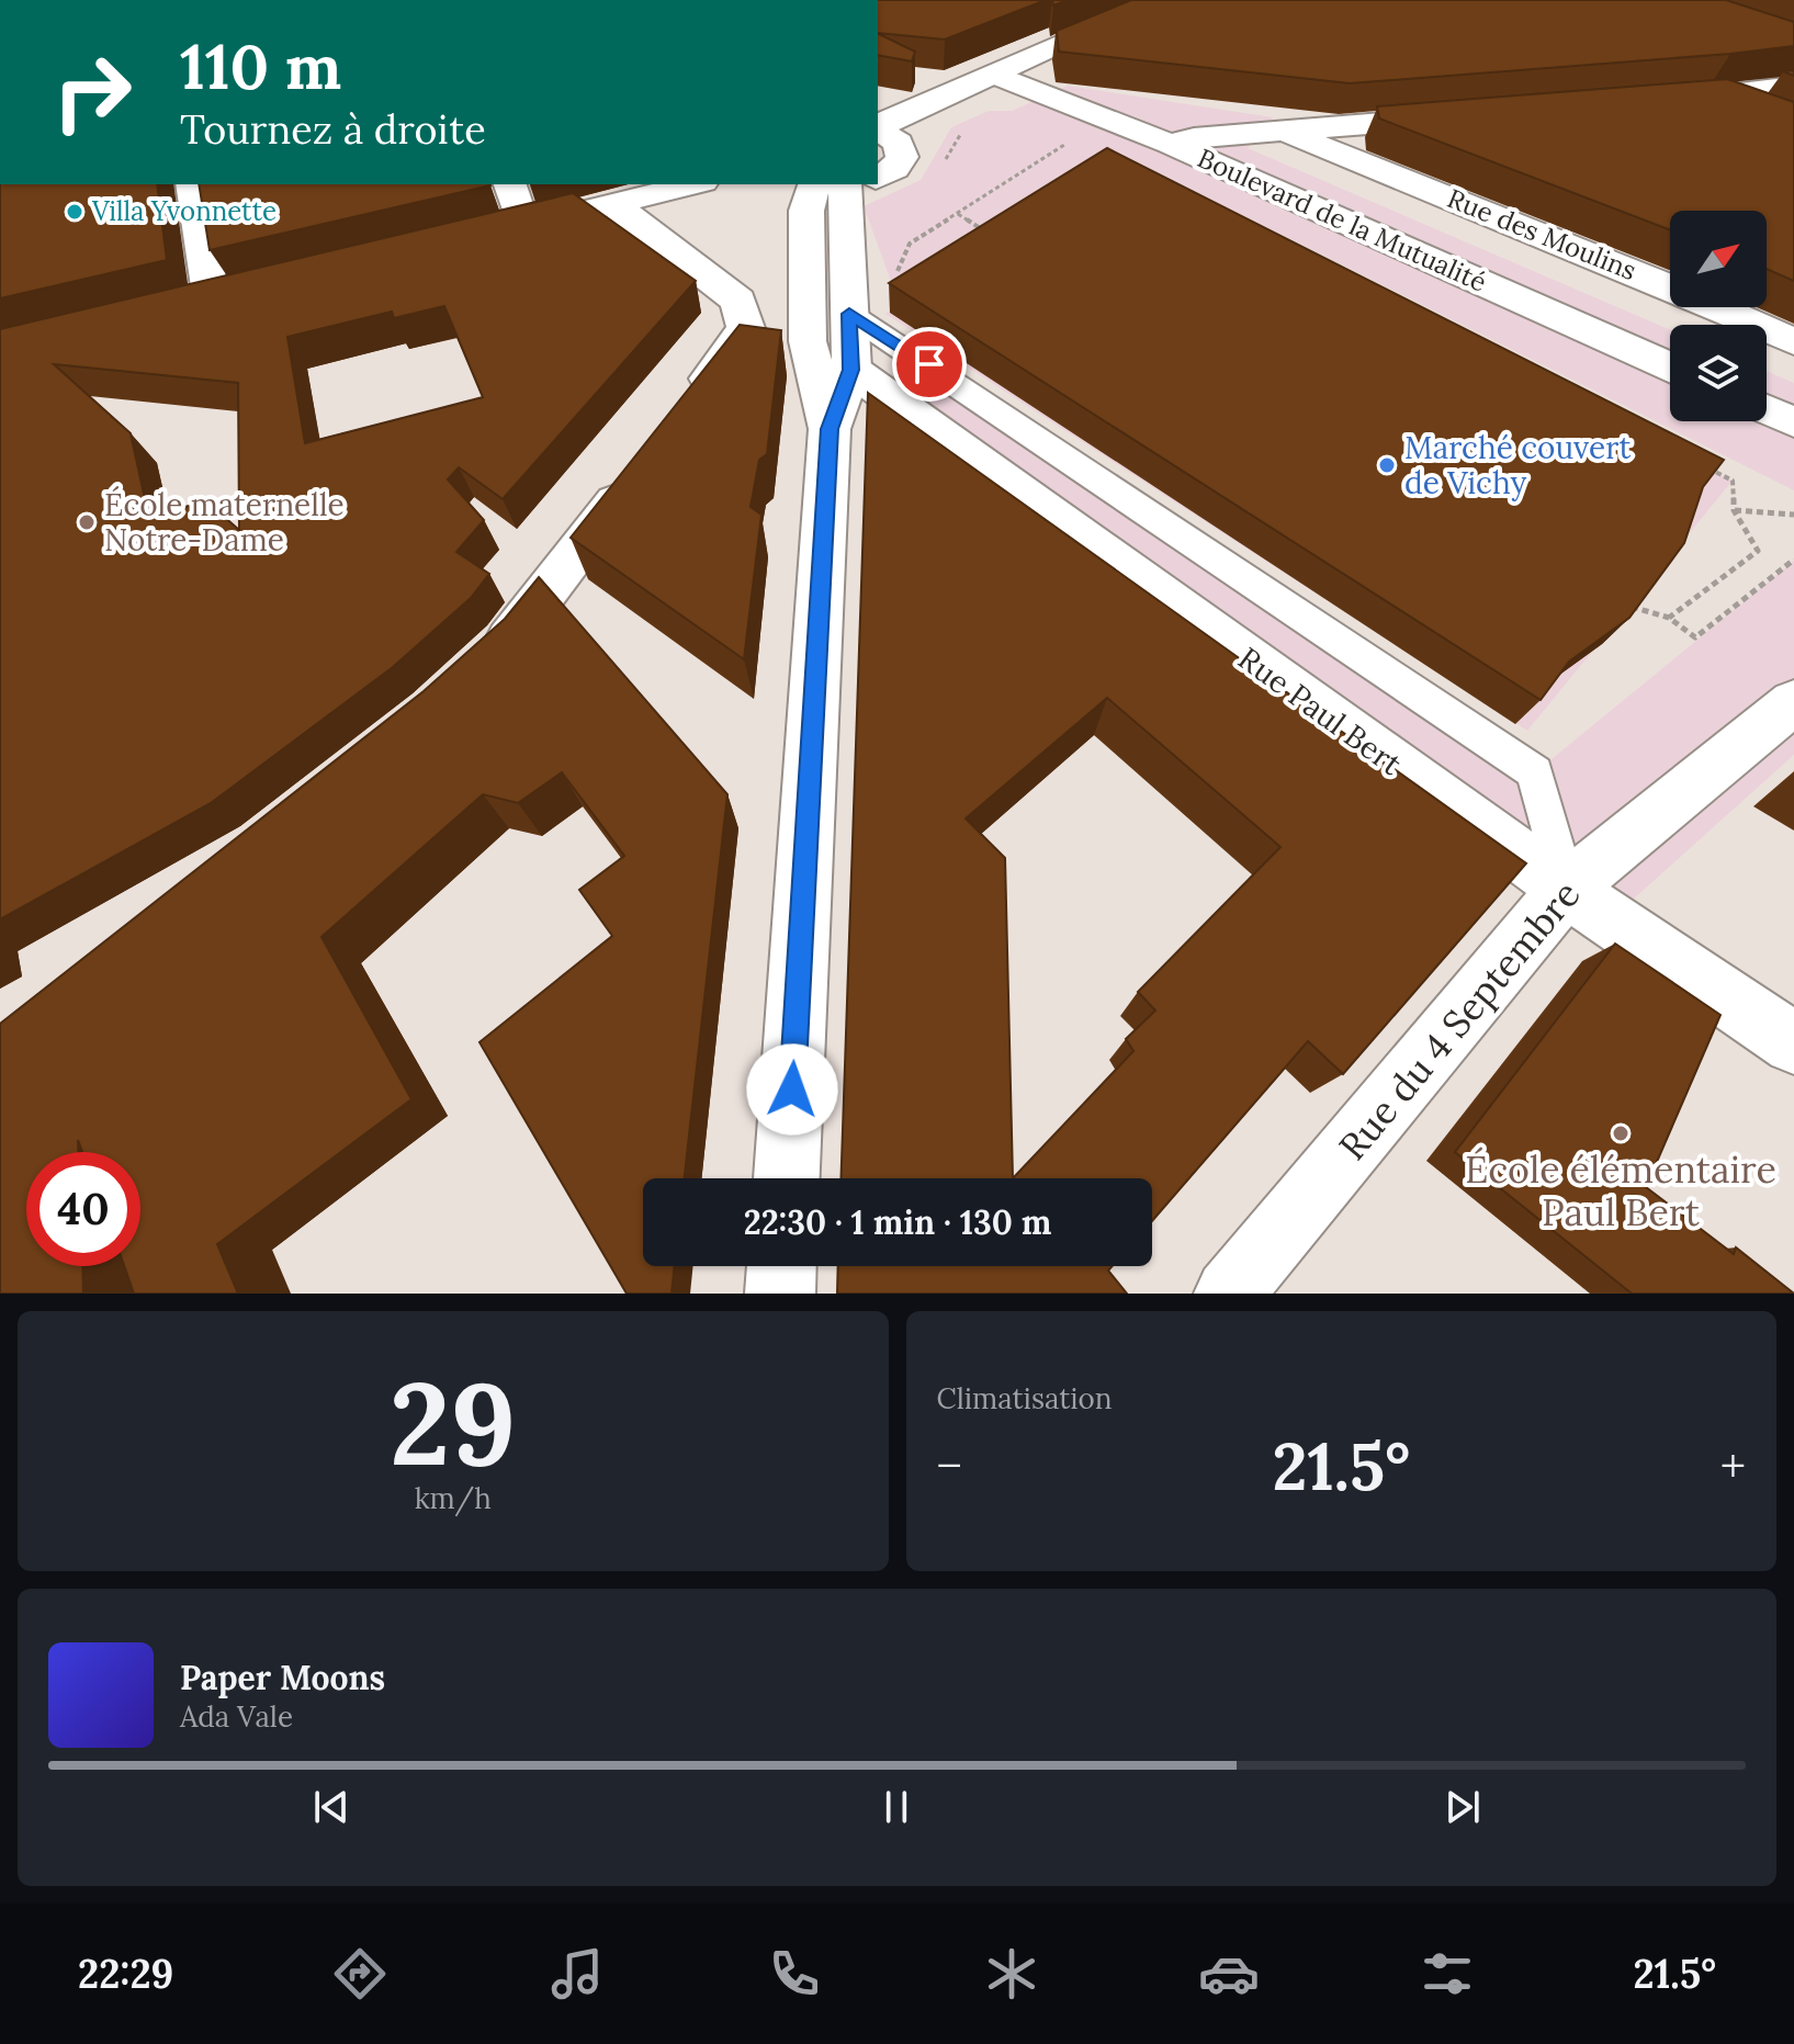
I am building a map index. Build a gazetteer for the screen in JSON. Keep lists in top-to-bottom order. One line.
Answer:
{"streets":{"street":["Boulevard de la Mutualité","Rue des Moulins","Rue Paul Bert","Rue du 4 Septembre"]},"crossings":[["Rue Paul Bert","Rue du 4 Septembre"]],"places":["Villa Yvonnette","Marché couvert de Vichy","École maternelle Notre-Dame","École élémentaire Paul Bert"],"north":"top right","page":{"turn":["110 m","Tournez à droite"],"limit":"40","trip":"22:30 · 1 min · 130 m","tile":[["29","km/h"],"Climatisation"],"heat":["−","21.5°","+"],"song":["Paper Moons","Ada Vale"],"tabs":["22:29","21.5°"]}}
